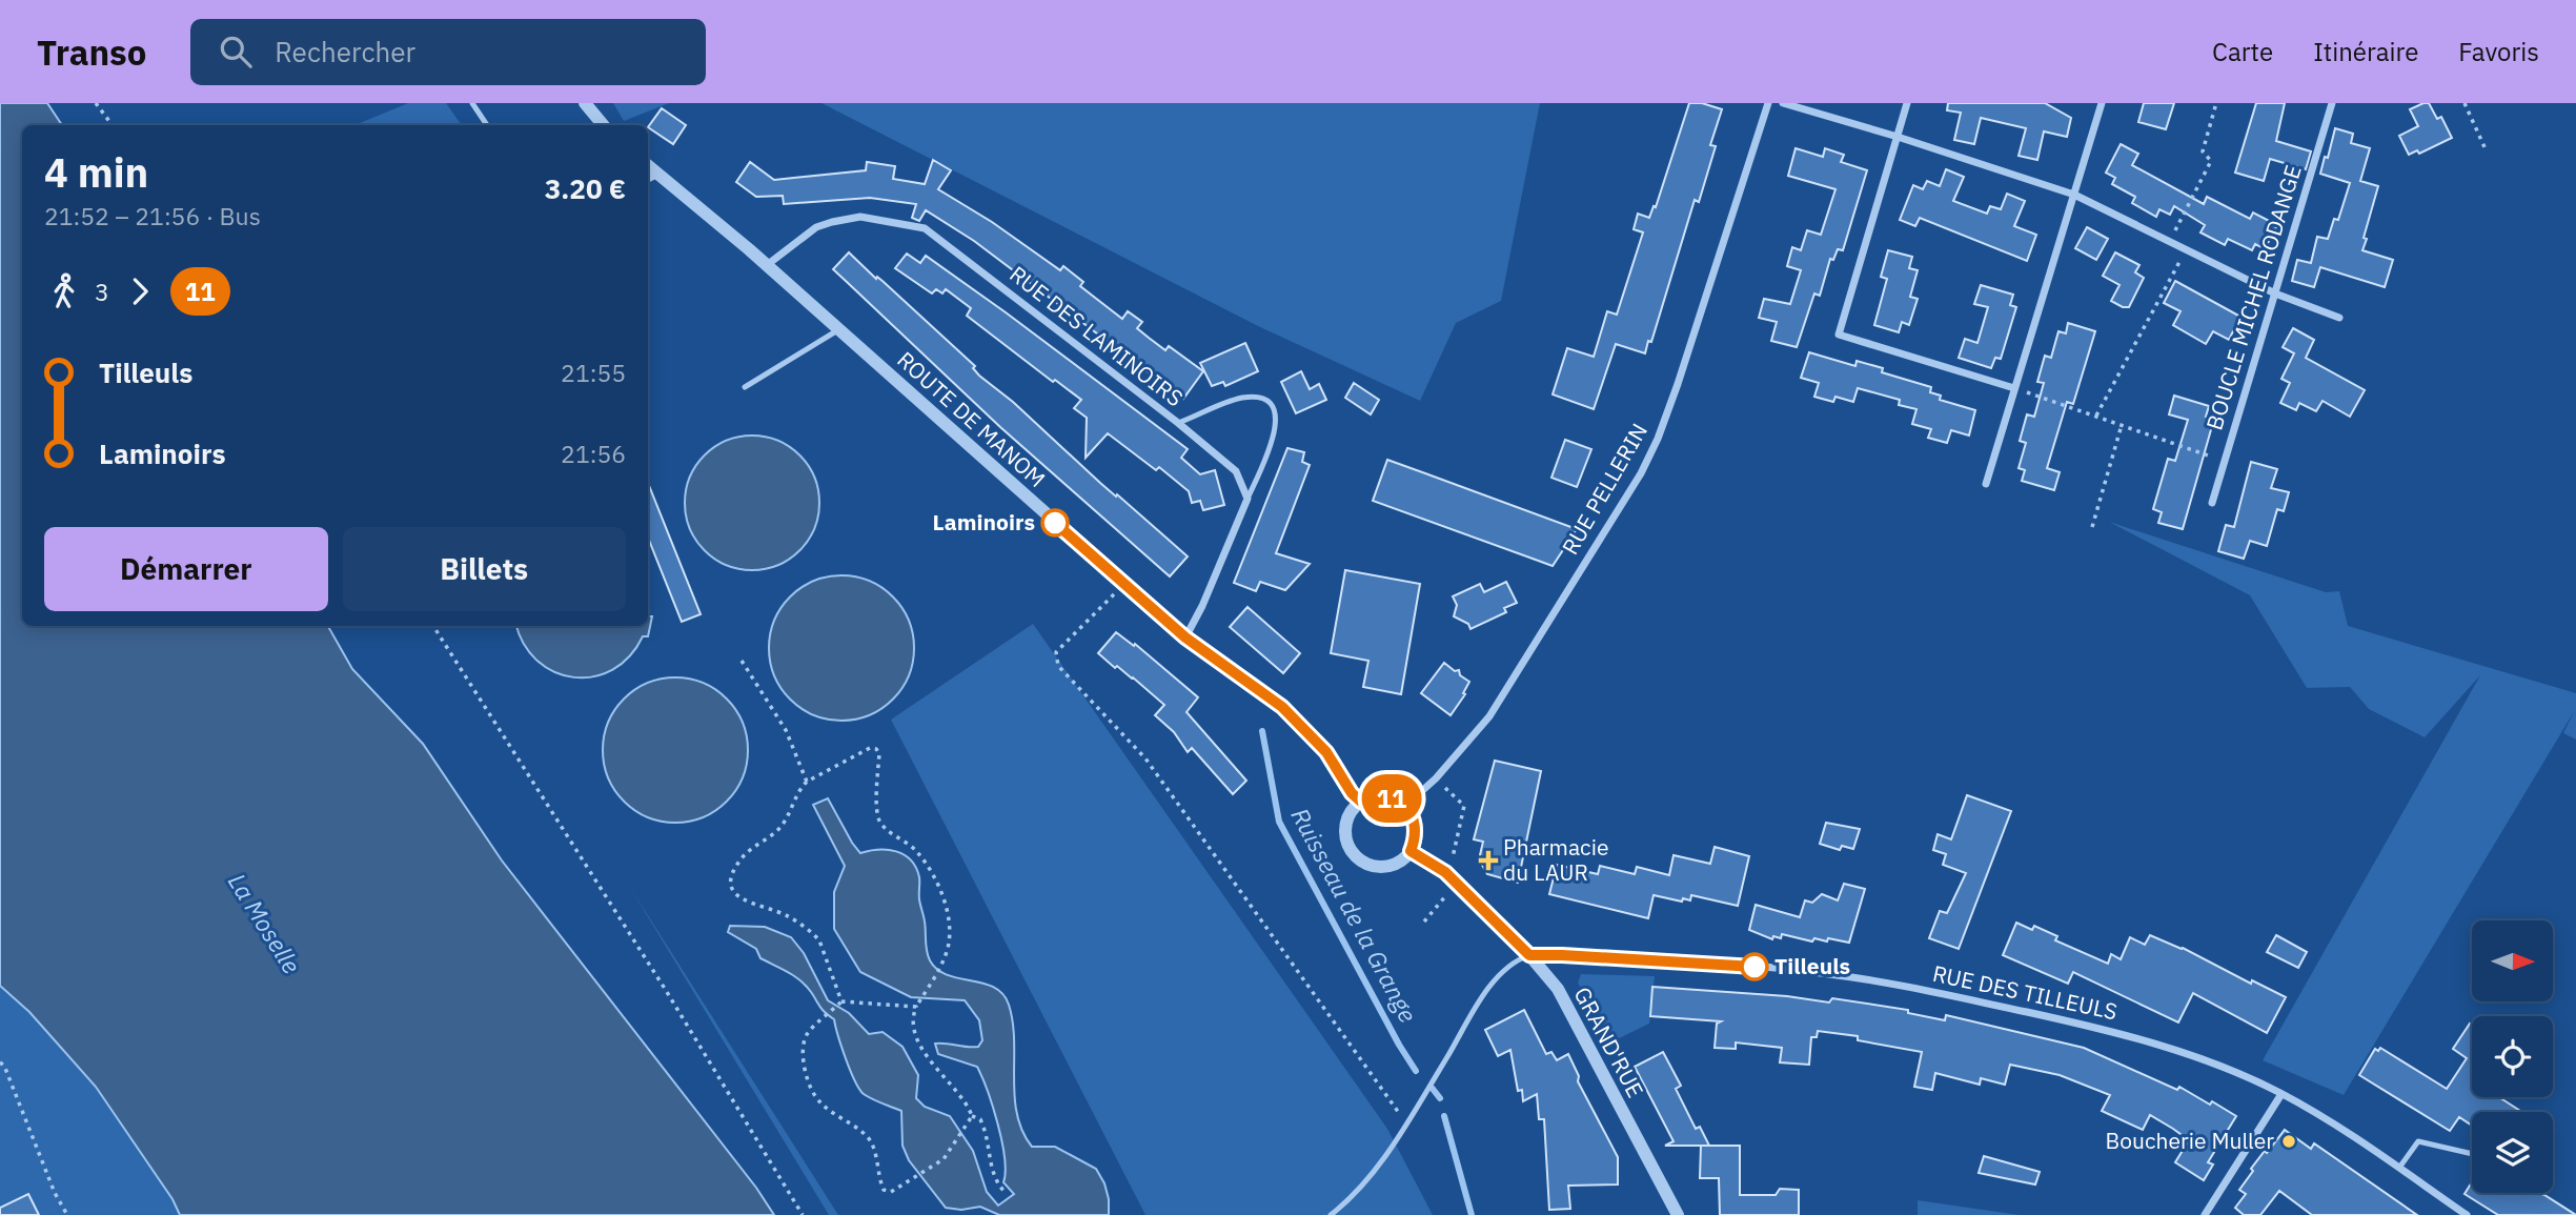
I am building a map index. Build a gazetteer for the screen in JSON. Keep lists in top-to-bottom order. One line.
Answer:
{"streets":{"street":["BOUCLE MICHEL RODANGE","RUE DES LAMINOIRS","ROUTE DE MANOM","RUE PELLERIN","RUE DES TILLEULS","GRAND'RUE"]},"crossings":[["RUE DES LAMINOIRS","ROUTE DE MANOM"],["ROUTE DE MANOM","RUE PELLERIN"],["ROUTE DE MANOM","GRAND'RUE"],["RUE PELLERIN","GRAND'RUE"],["RUE DES TILLEULS","GRAND'RUE"]],"water":["Ruisseau de la Grange","La Moselle"],"places":{"other":["Laminoirs","Tilleuls","Boucherie Muller"],"health":["Pharmacie du LAUR"]},"lines":["bus line 11"],"north":"right","page":{"header":"Transo","search":"Rechercher","nav":["Carte","Itinéraire","Favoris"],"on_map":"11","heading":["4 min","21:52 – 21:56 · Bus","3.20 €"],"legs":["3","11"],"list":[{"name":"Tilleuls","value":"21:55"},{"name":"Laminoirs","value":"21:56"}],"buttons":["Démarrer","Billets"]}}
